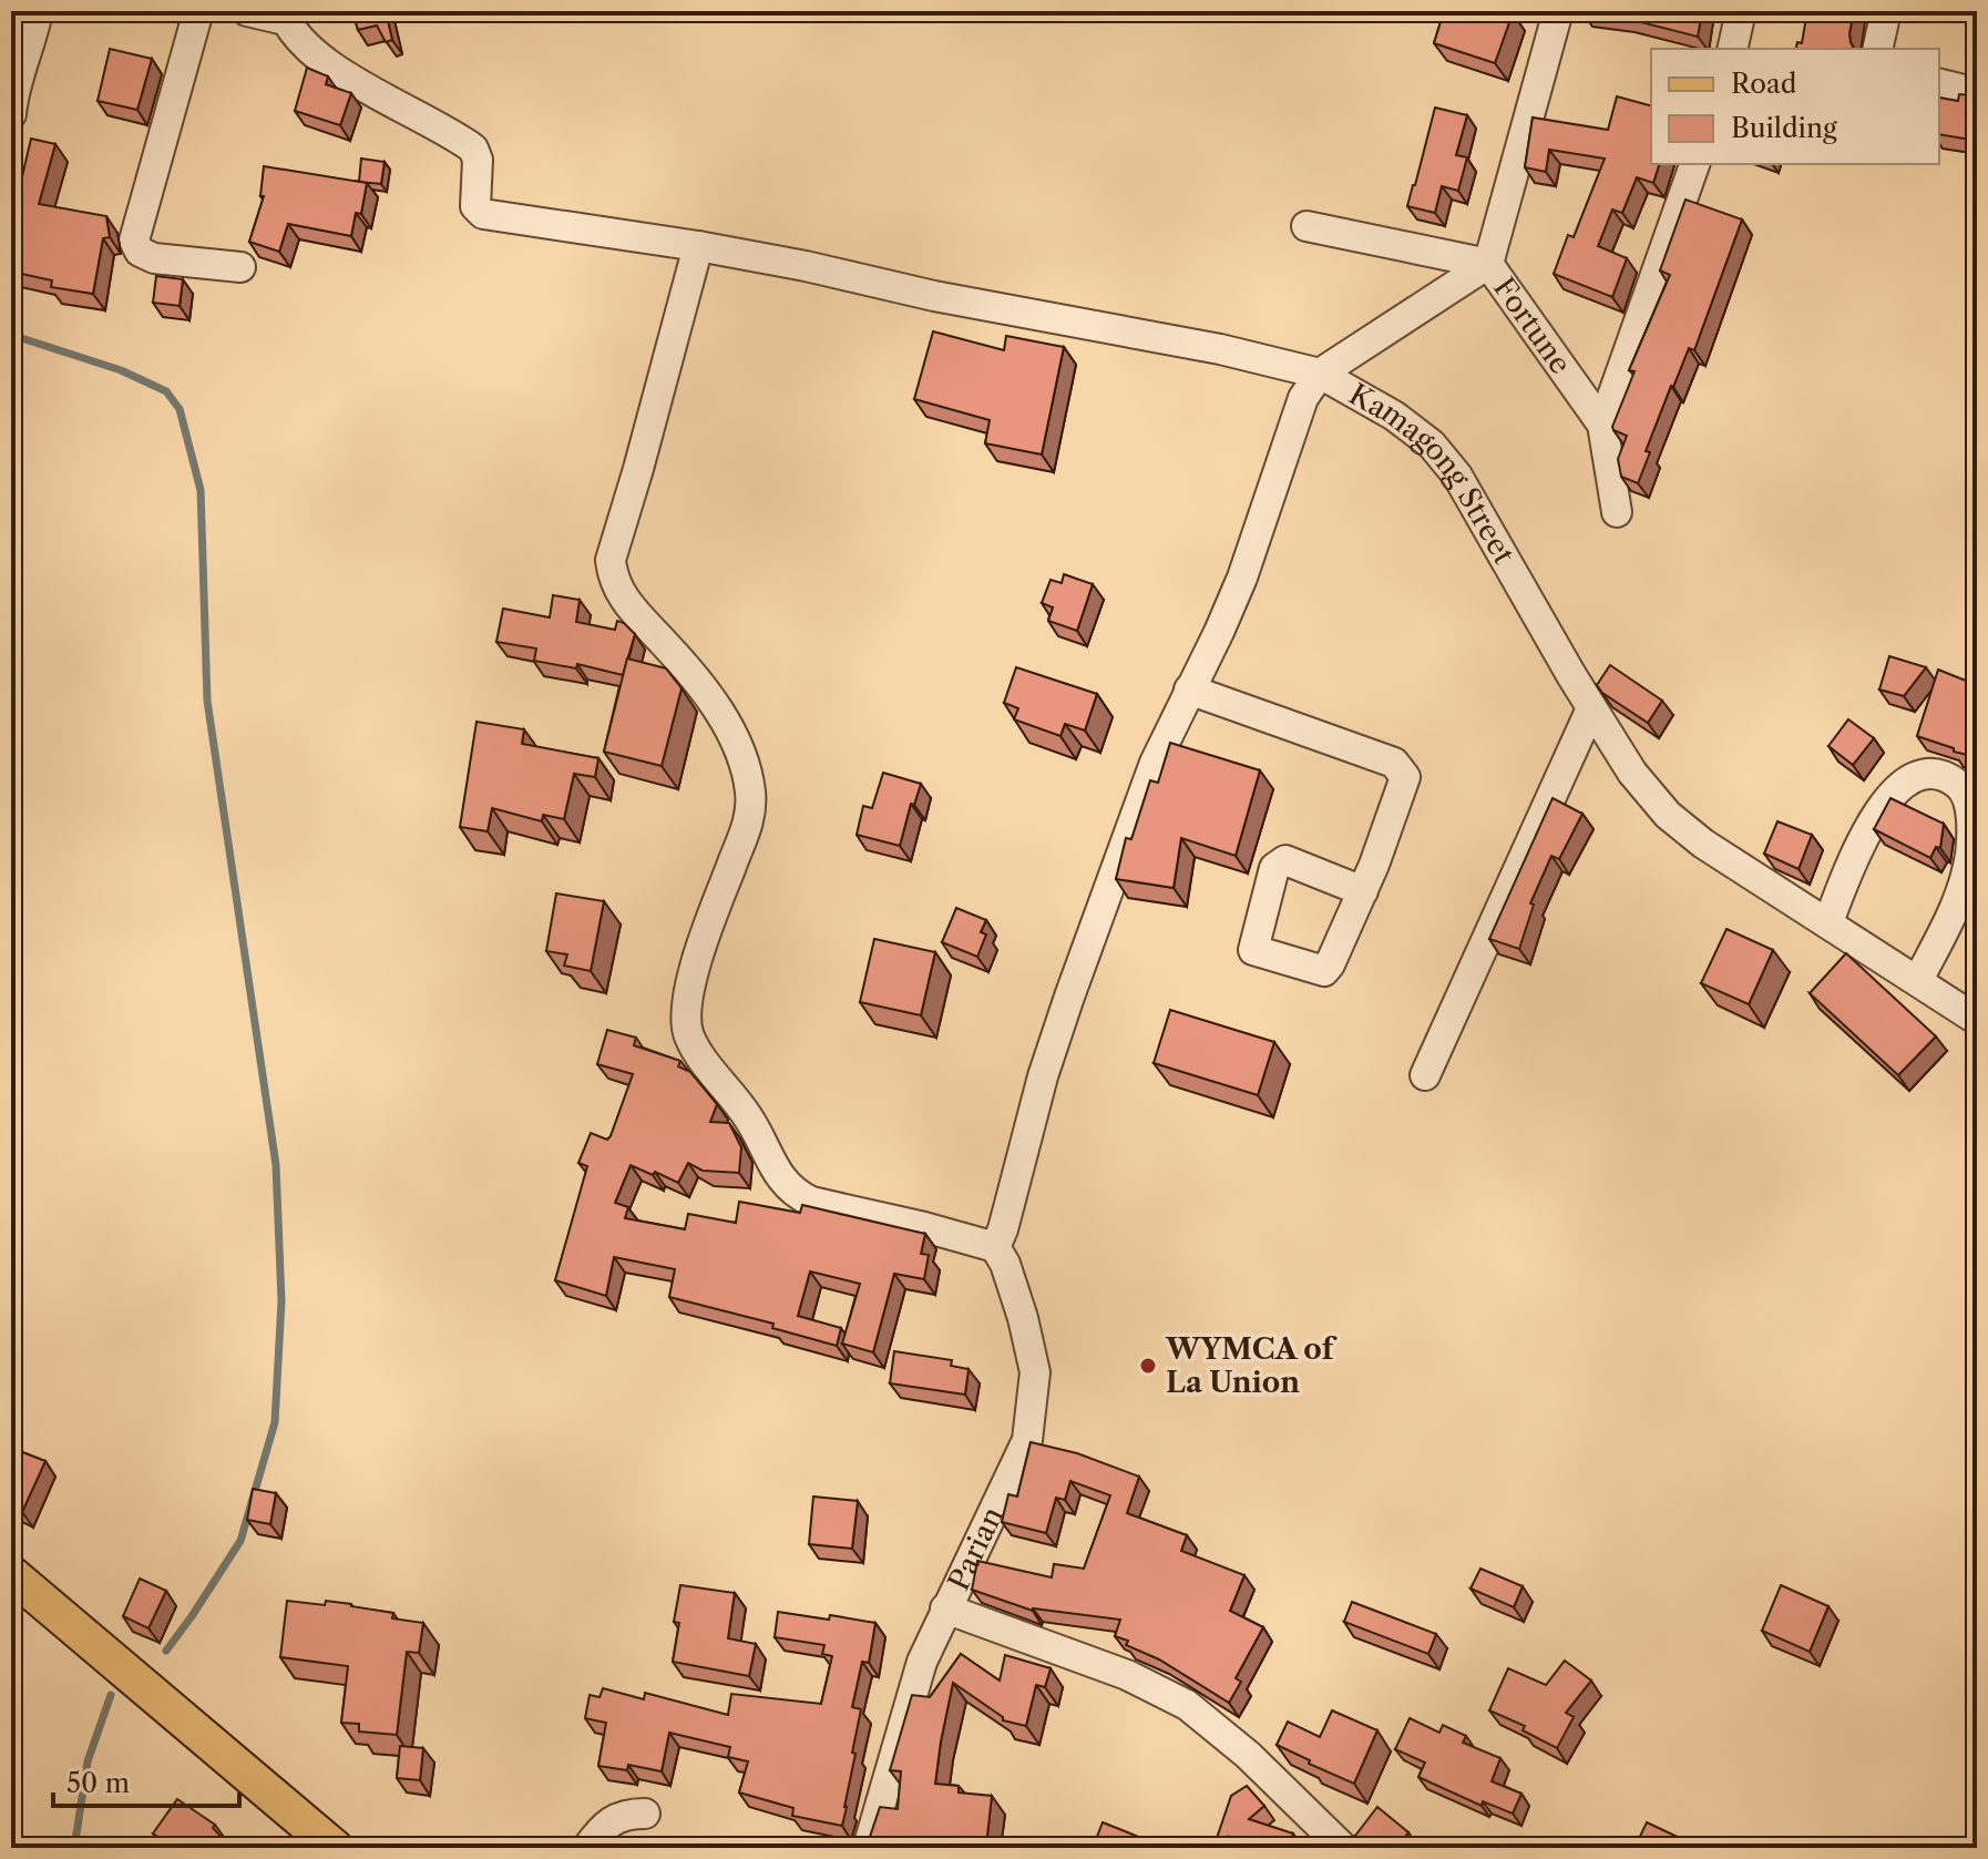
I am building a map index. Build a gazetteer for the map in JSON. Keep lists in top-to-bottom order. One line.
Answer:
{"streets":{"street":["Fortune","Kamagong Street","Parian"]},"places":["WYMCA of La Union"],"legend":["Road","Building"],"scale_bar":"50 m"}
